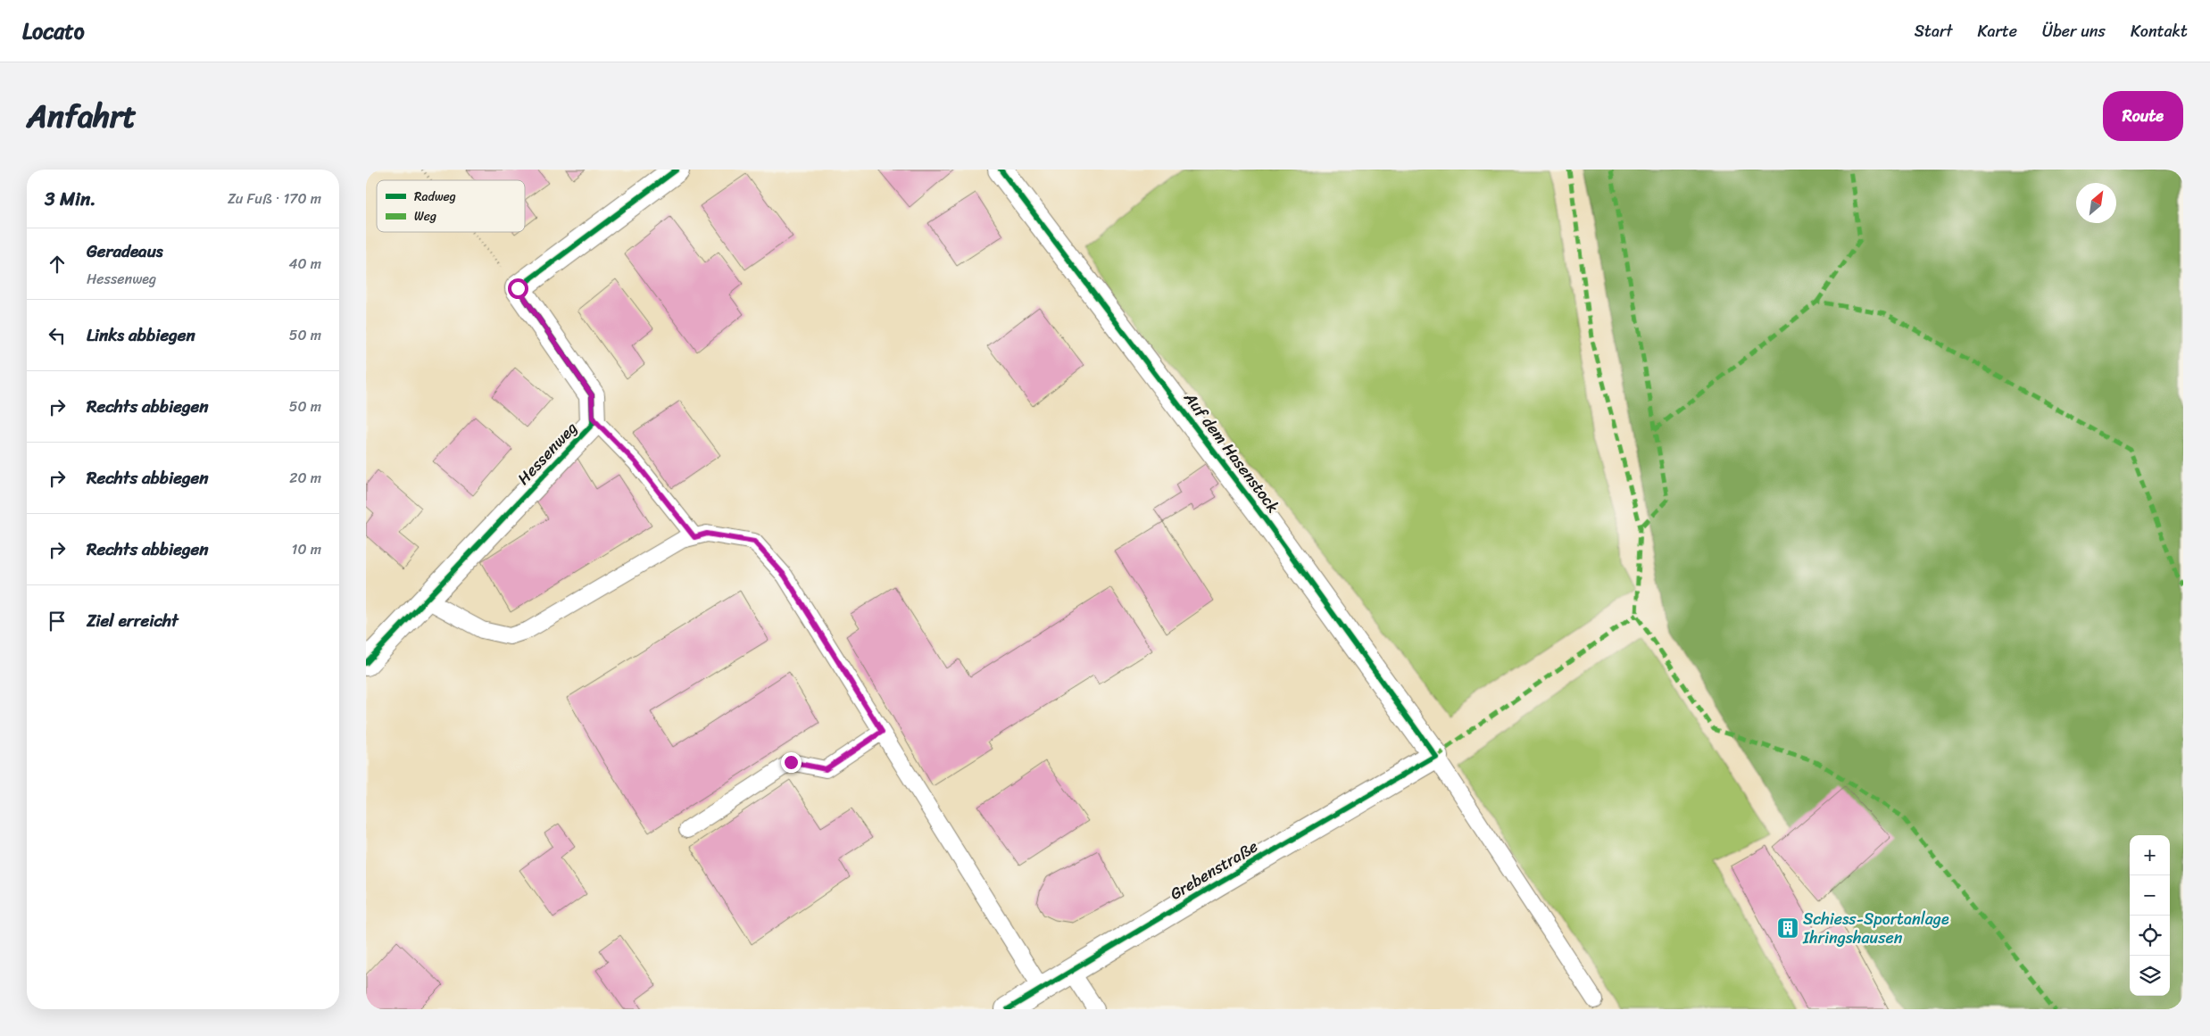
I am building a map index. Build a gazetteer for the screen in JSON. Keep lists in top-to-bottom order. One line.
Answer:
{"streets":{"street":["Auf dem Hasenstock","Hessenweg","Grebenstraße"]},"crossings":[["Auf dem Hasenstock","Grebenstraße"]],"places":{"building":["Schiess-Sportanlage Ihringshausen"]},"legend":["Radweg","Weg"],"north":"top right","page":{"header":"Locato","nav":["Start","Karte","Über uns","Kontakt"],"title":"Anfahrt","buttons":"Route","heading":["3 Min.","Zu Fuß · 170 m"],"list":[["Geradeaus","Hessenweg","40 m"],["Links abbiegen","50 m"],["Rechts abbiegen","50 m"],["Rechts abbiegen","20 m"],["Rechts abbiegen","10 m"],"Ziel erreicht"],"map_buttons":["+","−"]}}
